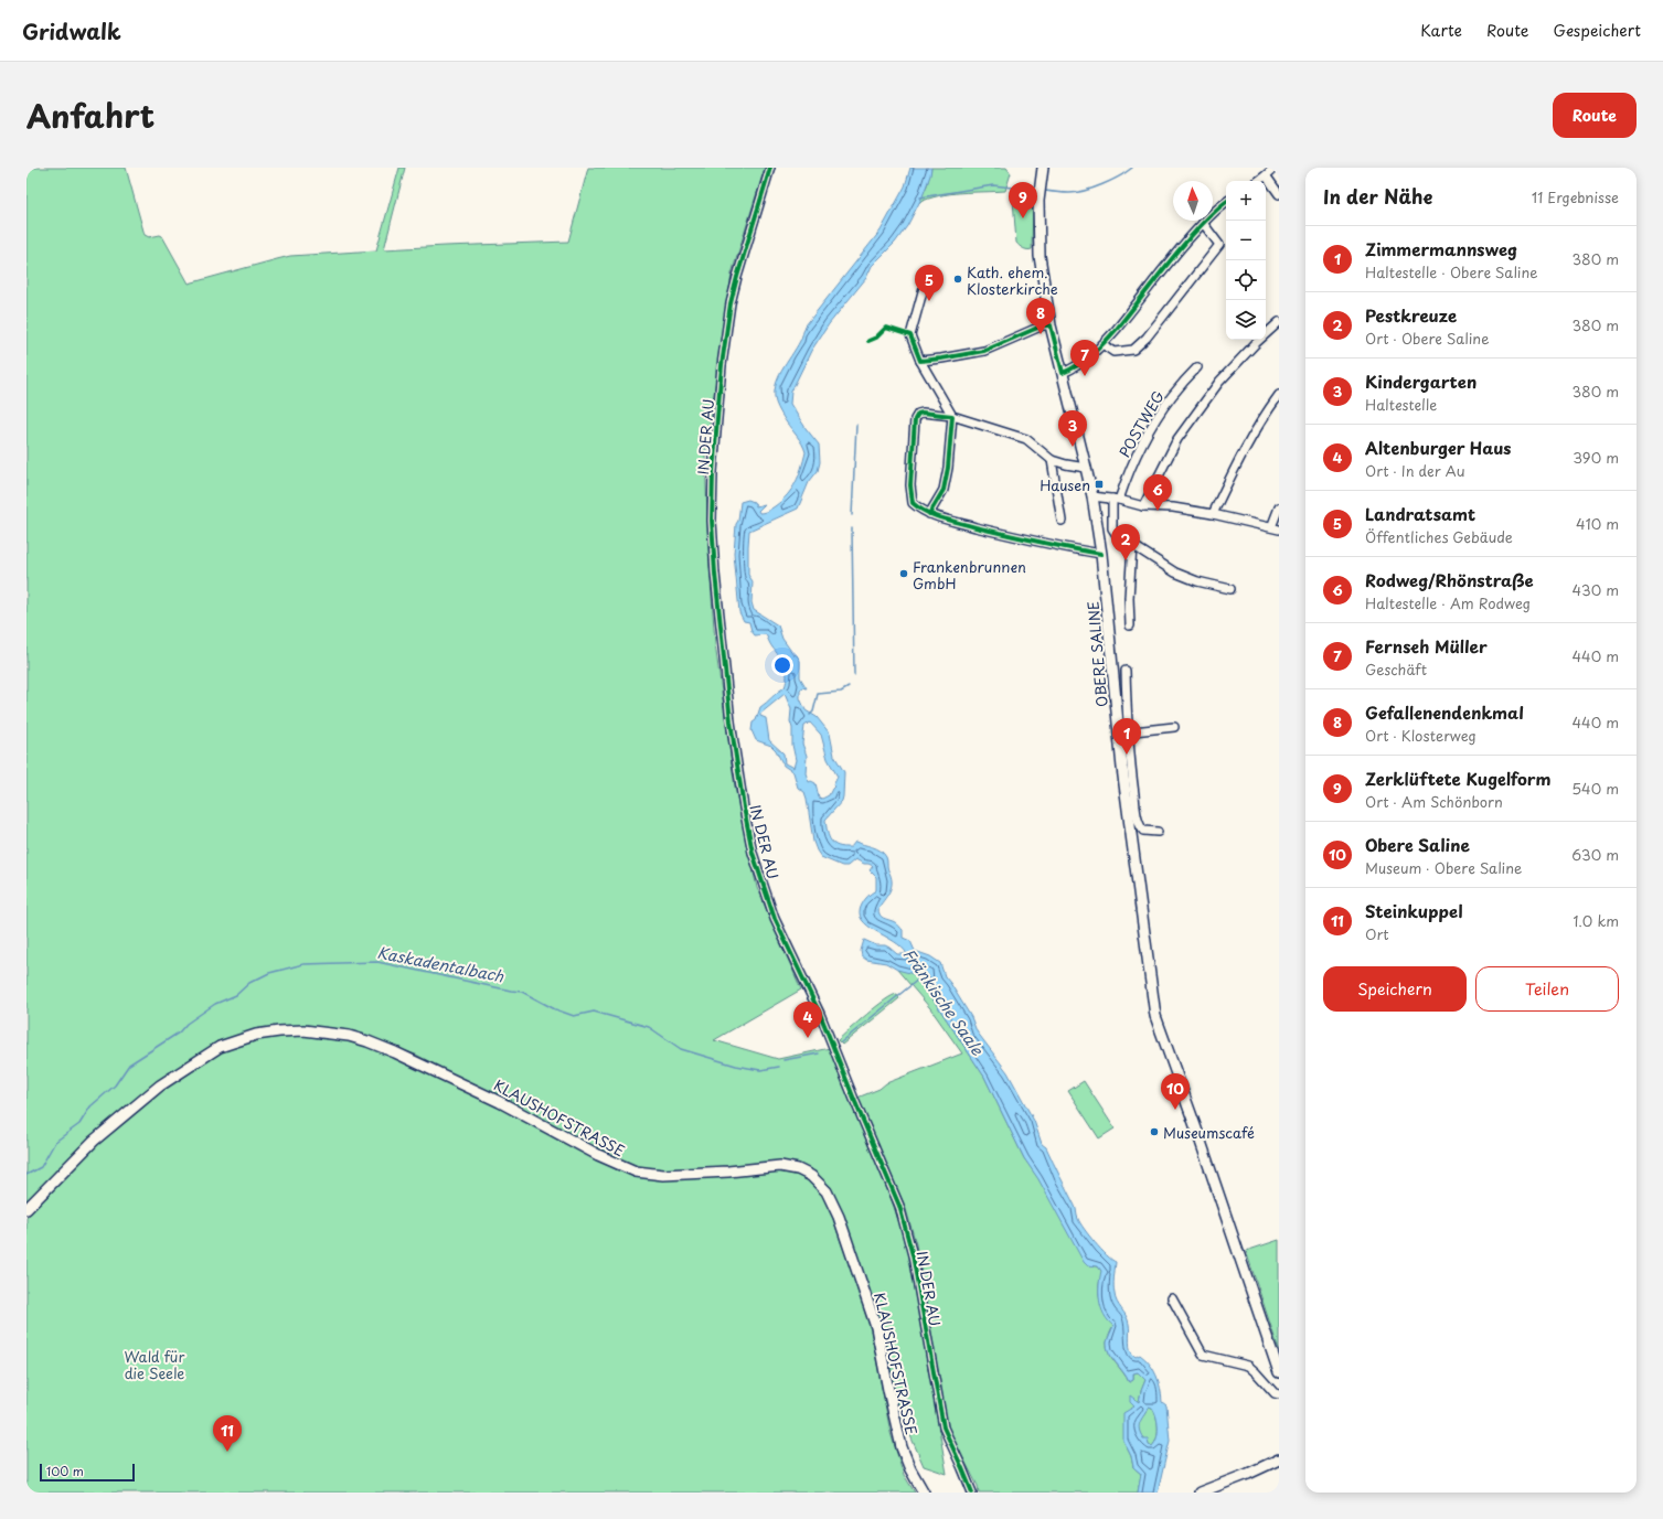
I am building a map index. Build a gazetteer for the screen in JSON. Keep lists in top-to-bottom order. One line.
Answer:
{"streets":{"main road":["OBERE SALINE","KLAUSHOFSTRASSE"],"street":["POSTWEG","IN DER AU"]},"water":["Kaskadentalbach","Fränkische Saale"],"parks":["Wald für die Seele"],"places":{"other":["Kath. ehem. Klosterkirche","Frankenbrunnen GmbH","Museumscafé"],"transit":["Hausen"]},"scale_bar":"100 m","north":"top","page":{"header":"Gridwalk","nav":["Karte","Route","Gespeichert"],"title":"Anfahrt","buttons":["Route",["Speichern","Teilen"]],"heading":["In der Nähe","11 Ergebnisse"],"map_buttons":["+","−"],"pins":["9","5","8","7","3","6","2","1","4","10","11"],"list":[{"mark":"1","name":"Zimmermannsweg","note":"Haltestelle · Obere Saline","value":"380 m"},{"mark":"2","name":"Pestkreuze","note":"Ort · Obere Saline","value":"380 m"},{"mark":"3","name":"Kindergarten","note":"Haltestelle","value":"380 m"},{"mark":"4","name":"Altenburger Haus","note":"Ort · In der Au","value":"390 m"},{"mark":"5","name":"Landratsamt","note":"Öffentliches Gebäude","value":"410 m"},{"mark":"6","name":"Rodweg/Rhönstraße","note":"Haltestelle · Am Rodweg","value":"430 m"},{"mark":"7","name":"Fernseh Müller","note":"Geschäft","value":"440 m"},{"mark":"8","name":"Gefallenendenkmal","note":"Ort · Klosterweg","value":"440 m"},{"mark":"9","name":"Zerklüftete Kugelform","note":"Ort · Am Schönborn","value":"540 m"},{"mark":"10","name":"Obere Saline","note":"Museum · Obere Saline","value":"630 m"},{"mark":"11","name":"Steinkuppel","note":"Ort","value":"1.0 km"}],"scale":"100 m"}}
